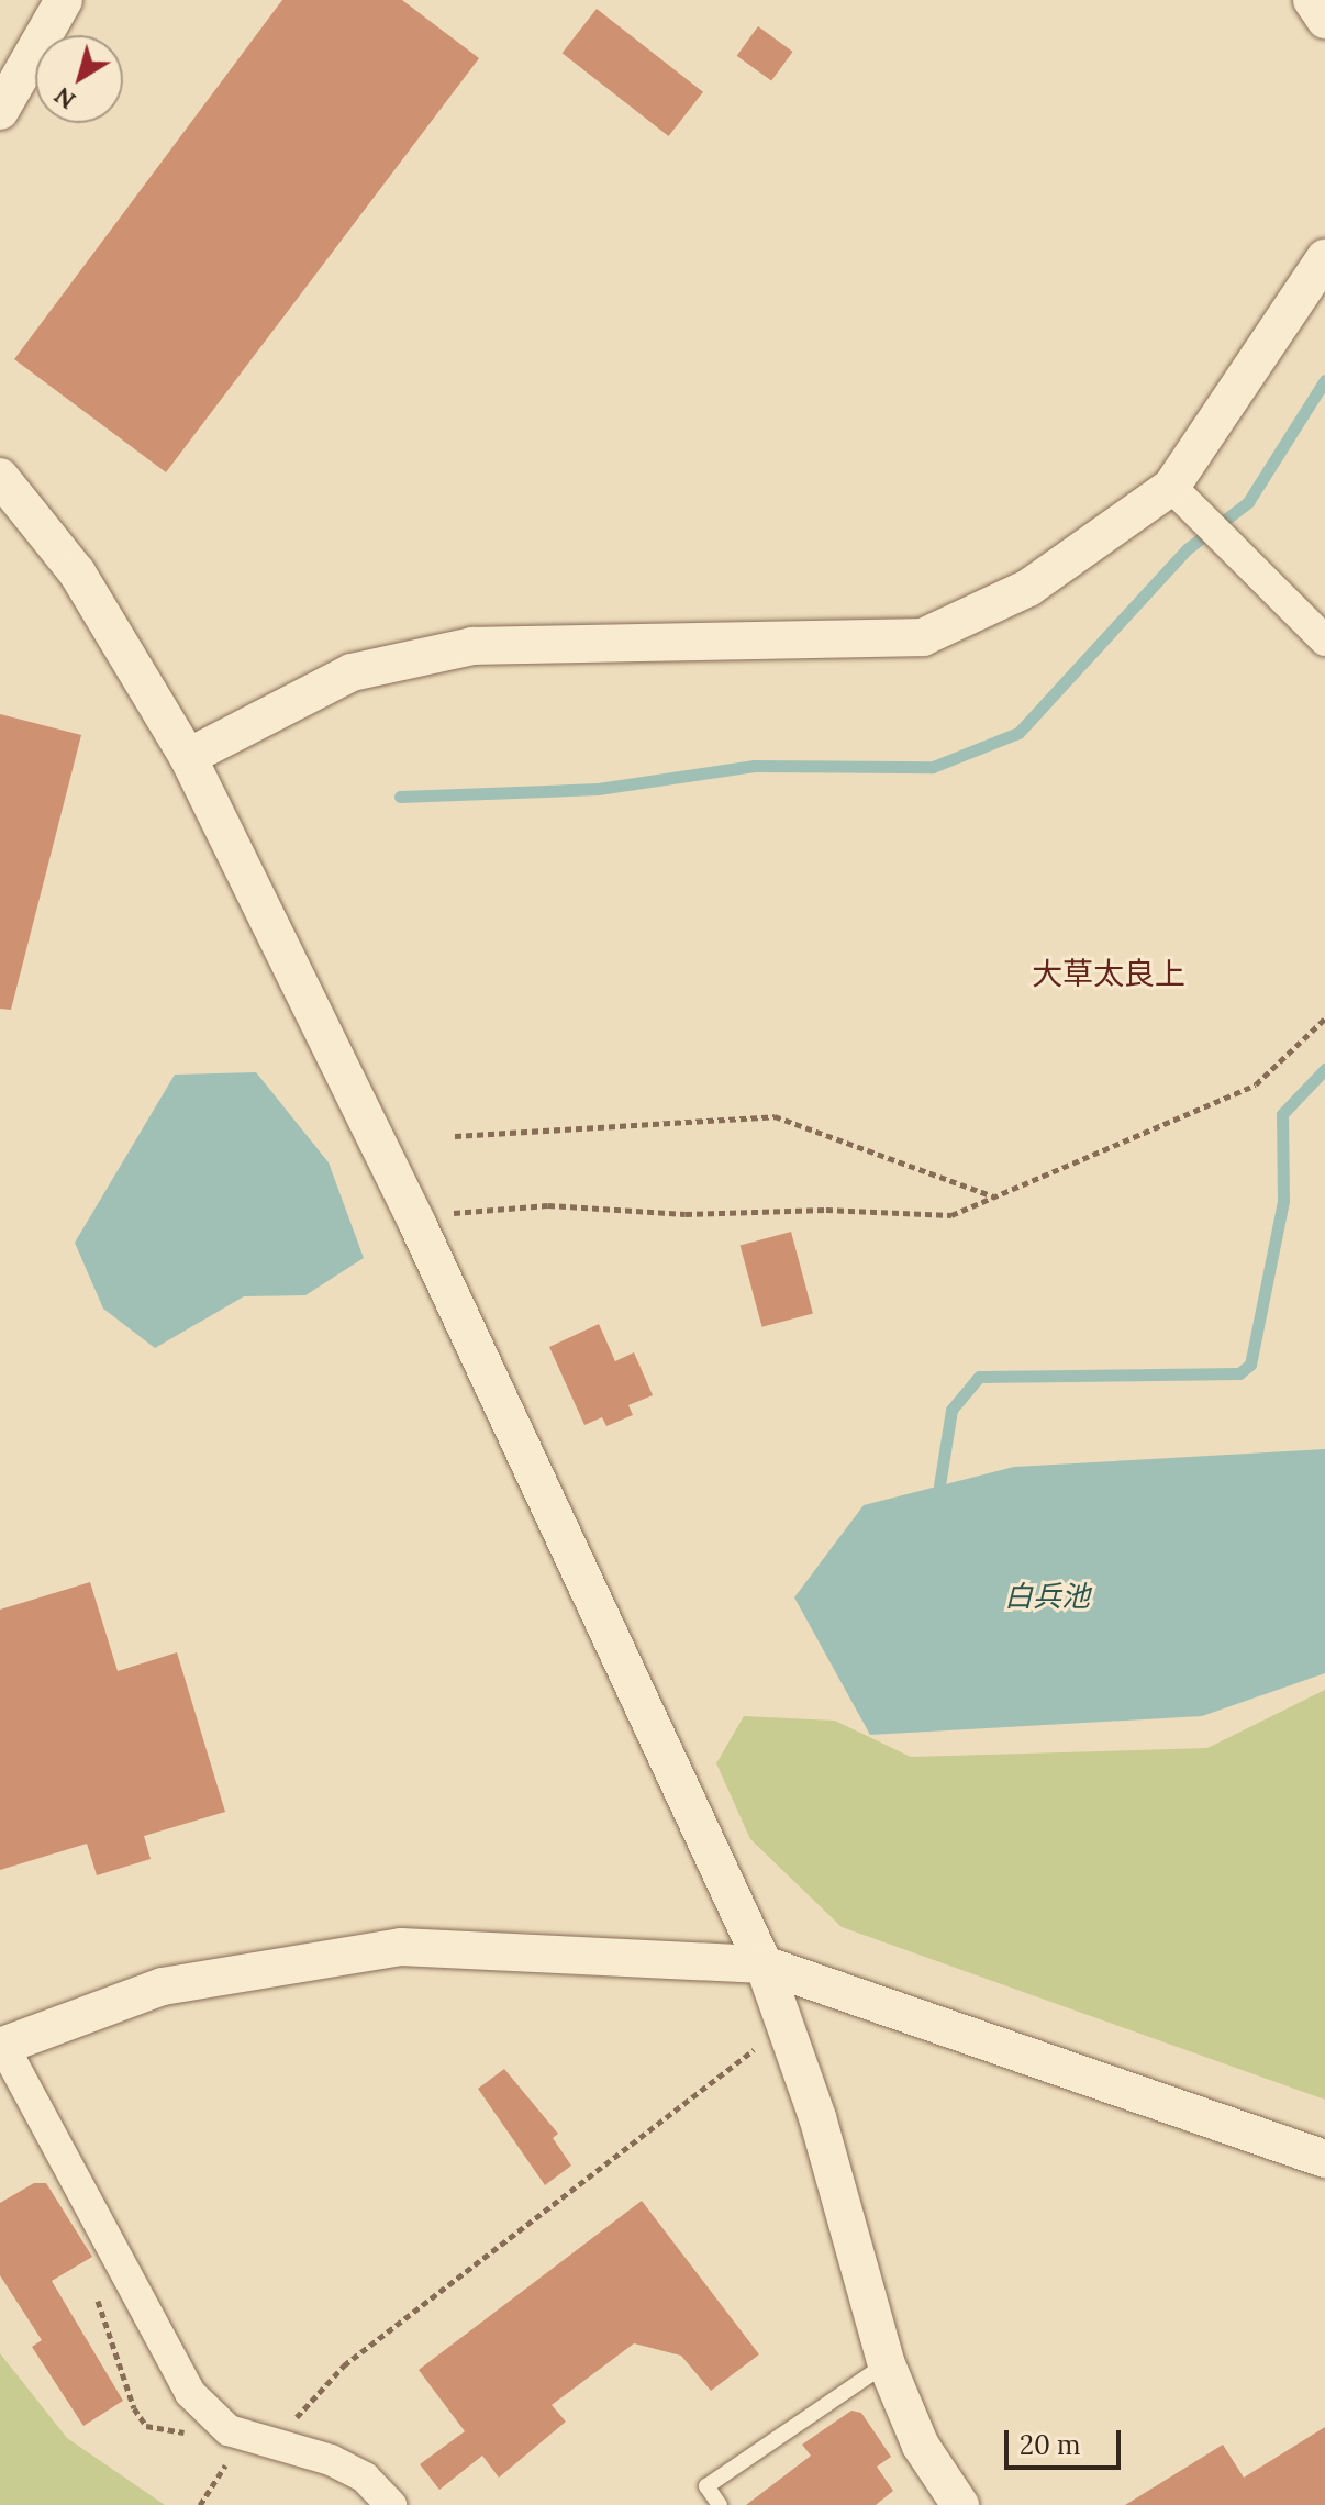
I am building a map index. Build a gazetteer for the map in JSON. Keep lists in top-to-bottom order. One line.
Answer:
{"districts":["大草太良上"],"water":["白兵池"],"scale_bar":"20 m","north":"bottom left"}
